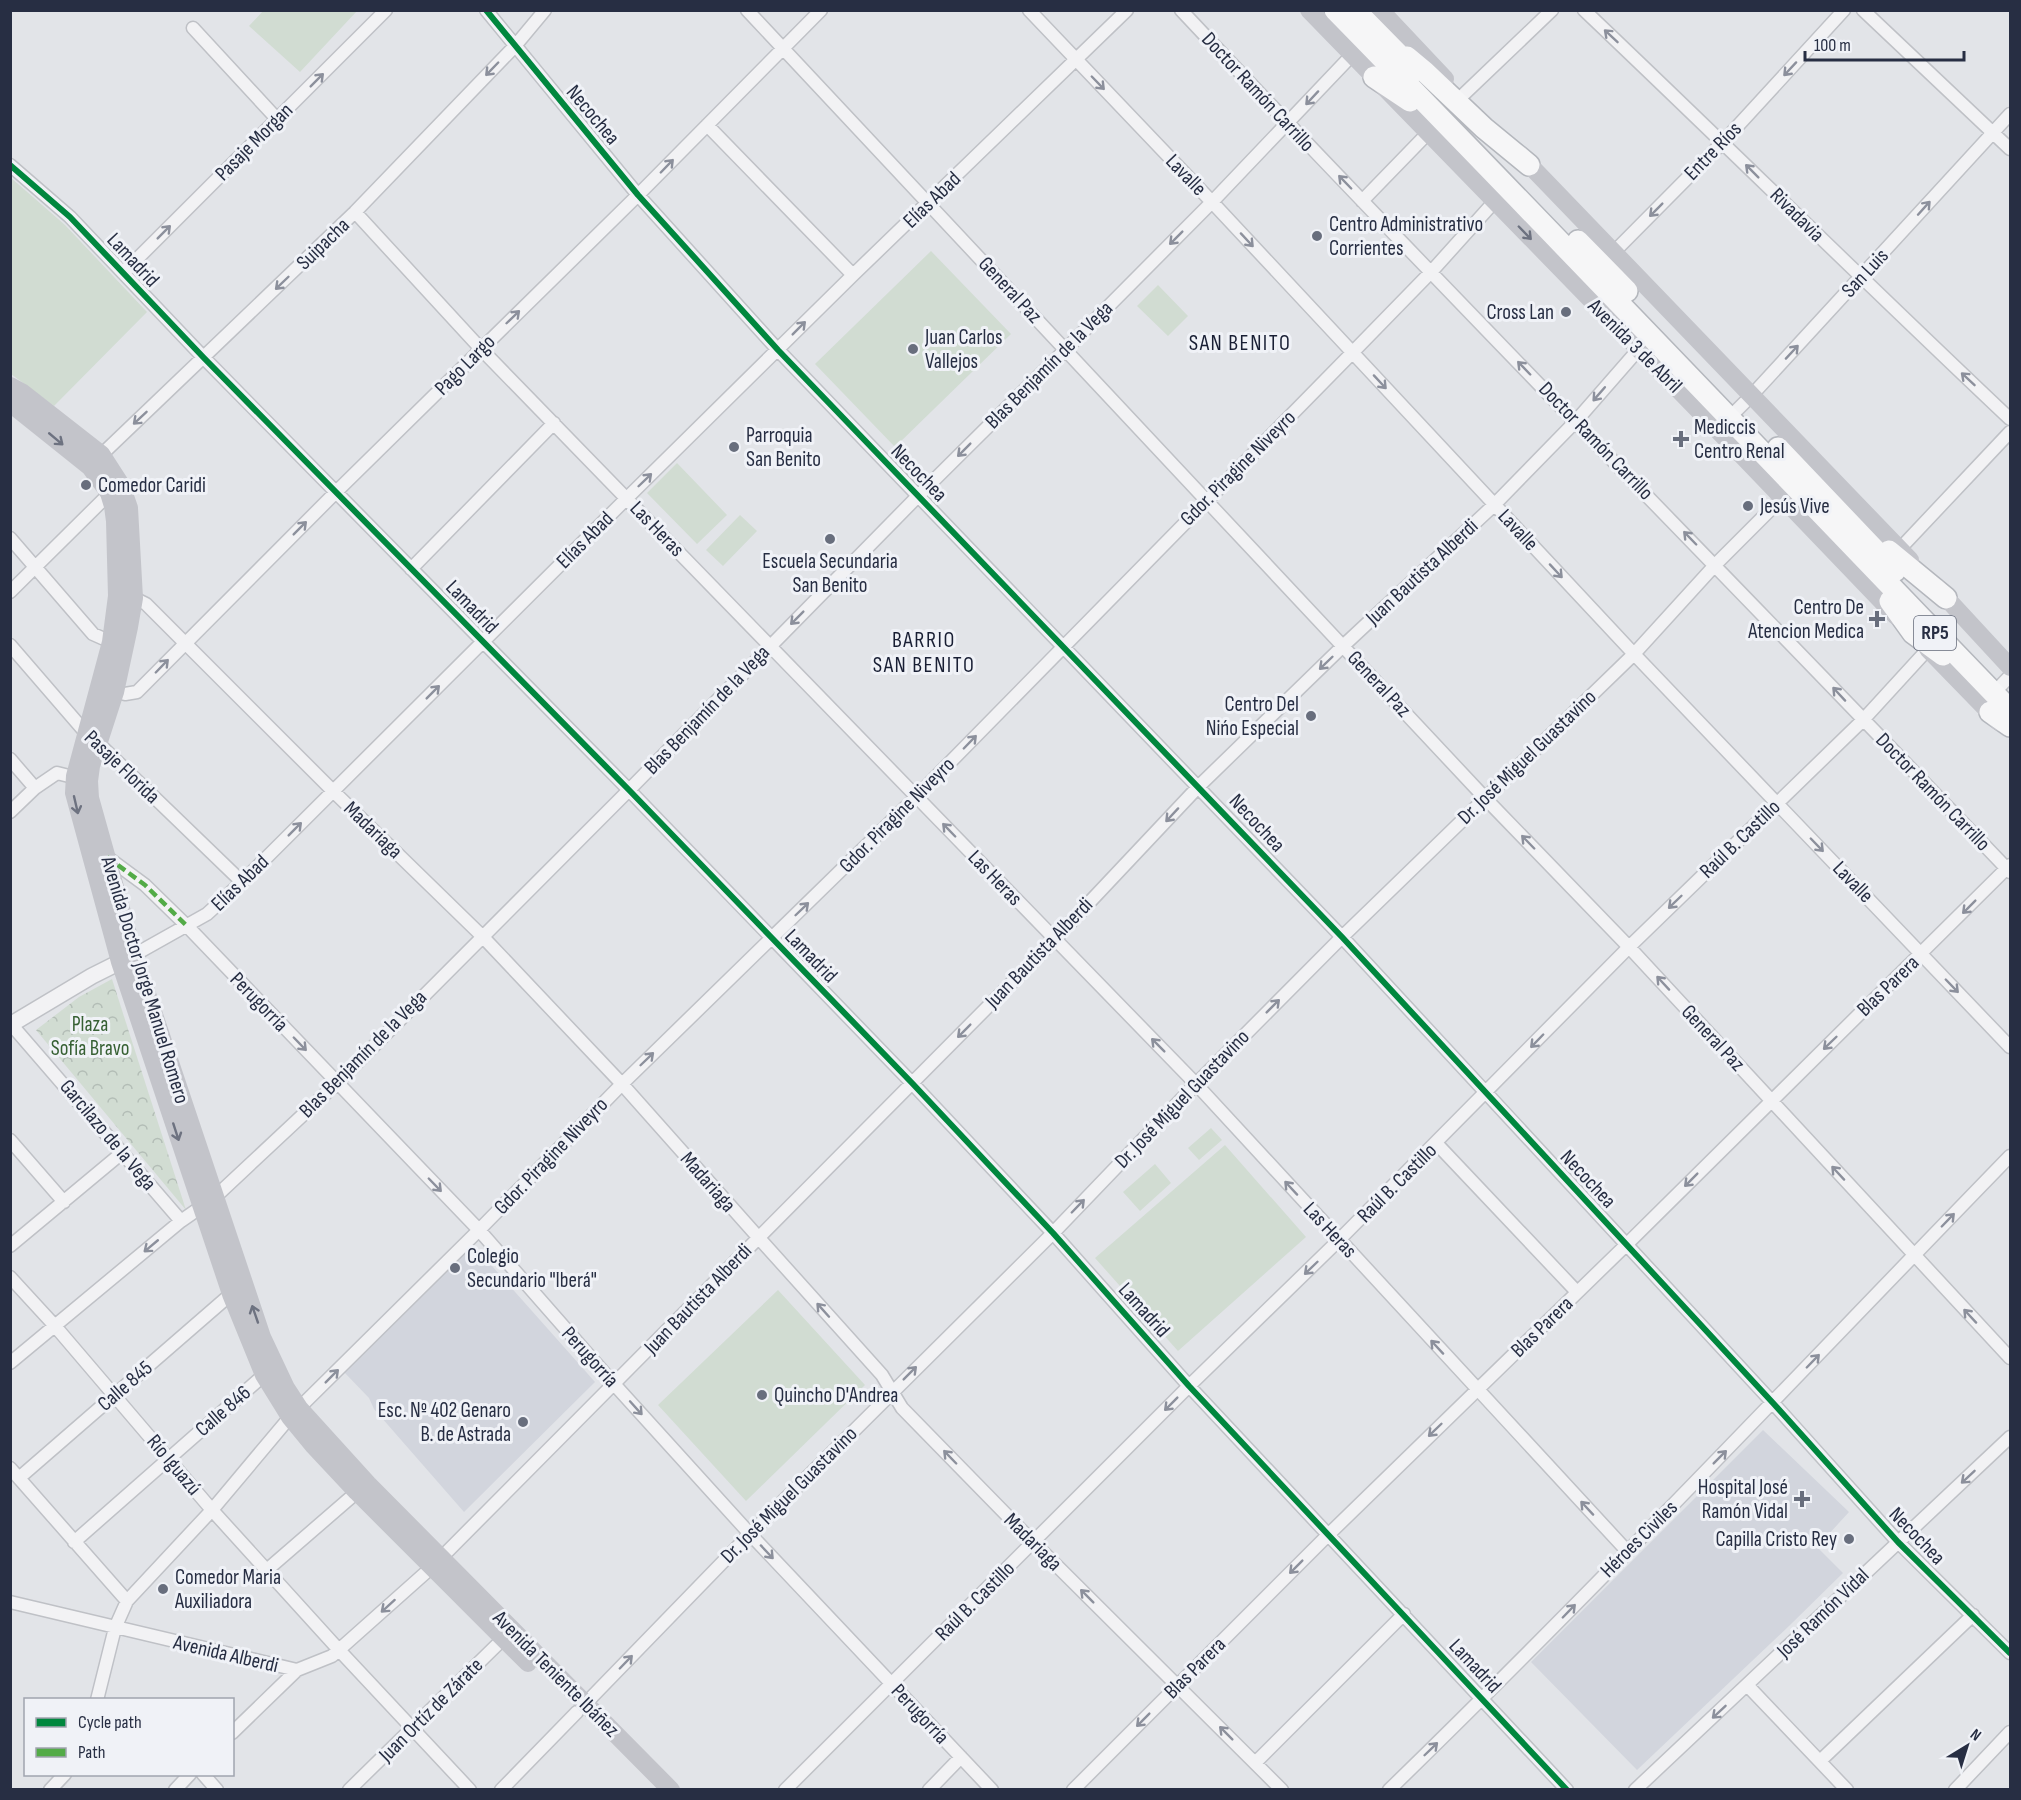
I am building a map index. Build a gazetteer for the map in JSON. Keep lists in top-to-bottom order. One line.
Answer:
{"streets":{"highway":["Avenida 3 de Abril"],"main road":["Avenida Doctor Jorge Manuel Romero","Avenida Teniente Ibáñez"],"street":["Doctor Ramón Carrillo","Necochea","Pasaje Morgan","Entre Ríos","Lavalle","Elías Abad","Rivadavia","Suipacha","Lamadrid","San Luis","General Paz","Pago Largo","Blas Benjamín de la Vega","Gdor. Piragine Niveyro","Las Heras","Juan Bautista Alberdi","Dr. José Miguel Guastavino","Pasaje Florida","Madariaga","Raúl B. Castillo","Blas Parera","Perugorría","Garcilazo de la Vega","Calle 845","Calle 846","Río Iguazú","Héroes Civiles","José Ramón Vidal","Avenida Alberdi","Juan Ortíz de Zárate"]},"crossings":[["Doctor Ramón Carrillo","Blas Benjamín de la Vega"],["Doctor Ramón Carrillo","Gdor. Piragine Niveyro"],["Doctor Ramón Carrillo","Juan Bautista Alberdi"],["Doctor Ramón Carrillo","Dr. José Miguel Guastavino"],["Doctor Ramón Carrillo","Raúl B. Castillo"],["Doctor Ramón Carrillo","Blas Parera"],["Necochea","Elías Abad"],["Necochea","Suipacha"],["Necochea","Pago Largo"],["Necochea","Blas Benjamín de la Vega"],["Necochea","Gdor. Piragine Niveyro"],["Necochea","Juan Bautista Alberdi"],["Necochea","Dr. José Miguel Guastavino"],["Necochea","Raúl B. Castillo"],["Necochea","Blas Parera"],["Necochea","Héroes Civiles"],["Necochea","José Ramón Vidal"],["Pasaje Morgan","Lamadrid"],["Entre Ríos","Rivadavia"],["Entre Ríos","Avenida 3 de Abril"],["Lavalle","Elías Abad"],["Lavalle","Blas Benjamín de la Vega"],["Lavalle","Gdor. Piragine Niveyro"],["Lavalle","Juan Bautista Alberdi"],["Lavalle","Dr. José Miguel Guastavino"],["Lavalle","Raúl B. Castillo"],["Lavalle","Blas Parera"],["Elías Abad","Lamadrid"],["Elías Abad","General Paz"],["Elías Abad","Las Heras"],["Elías Abad","Pasaje Florida"],["Elías Abad","Madariaga"],["Elías Abad","Avenida Doctor Jorge Manuel Romero"],["Elías Abad","Perugorría"],["Elías Abad","Garcilazo de la Vega"],["Rivadavia","San Luis"],["Suipacha","Lamadrid"],["Suipacha","Las Heras"],["Suipacha","Avenida Doctor Jorge Manuel Romero"],["Lamadrid","Pago Largo"],["Lamadrid","Blas Benjamín de la Vega"],["Lamadrid","Gdor. Piragine Niveyro"],["Lamadrid","Juan Bautista Alberdi"],["Lamadrid","Dr. José Miguel Guastavino"],["Lamadrid","Raúl B. Castillo"],["Lamadrid","Blas Parera"],["Lamadrid","Héroes Civiles"],["San Luis","Avenida 3 de Abril"],["General Paz","Pago Largo"],["General Paz","Blas Benjamín de la Vega"],["General Paz","Gdor. Piragine Niveyro"],["General Paz","Juan Bautista Alberdi"],["General Paz","Dr. José Miguel Guastavino"],["General Paz","Raúl B. Castillo"],["General Paz","Blas Parera"],["General Paz","Héroes Civiles"],["Avenida 3 de Abril","Blas Benjamín de la Vega"],["Avenida 3 de Abril","Gdor. Piragine Niveyro"],["Avenida 3 de Abril","Juan Bautista Alberdi"],["Avenida 3 de Abril","Dr. José Miguel Guastavino"],["Avenida 3 de Abril","Raúl B. Castillo"],["Pago Largo","Las Heras"],["Pago Largo","Madariaga"],["Pago Largo","Avenida Doctor Jorge Manuel Romero"],["Blas Benjamín de la Vega","Las Heras"],["Blas Benjamín de la Vega","Madariaga"],["Blas Benjamín de la Vega","Avenida Doctor Jorge Manuel Romero"],["Blas Benjamín de la Vega","Perugorría"],["Blas Benjamín de la Vega","Garcilazo de la Vega"],["Blas Benjamín de la Vega","Río Iguazú"],["Gdor. Piragine Niveyro","Las Heras"],["Gdor. Piragine Niveyro","Madariaga"],["Gdor. Piragine Niveyro","Avenida Doctor Jorge Manuel Romero"],["Gdor. Piragine Niveyro","Perugorría"],["Gdor. Piragine Niveyro","Río Iguazú"],["Gdor. Piragine Niveyro","Avenida Alberdi"],["Las Heras","Juan Bautista Alberdi"],["Las Heras","Dr. José Miguel Guastavino"],["Las Heras","Raúl B. Castillo"],["Las Heras","Blas Parera"],["Las Heras","Héroes Civiles"],["Juan Bautista Alberdi","Madariaga"],["Juan Bautista Alberdi","Avenida Doctor Jorge Manuel Romero"],["Juan Bautista Alberdi","Perugorría"],["Juan Bautista Alberdi","Avenida Alberdi"],["Juan Bautista Alberdi","Avenida Teniente Ibáñez"],["Dr. José Miguel Guastavino","Madariaga"],["Dr. José Miguel Guastavino","Perugorría"],["Dr. José Miguel Guastavino","Avenida Teniente Ibáñez"],["Pasaje Florida","Avenida Doctor Jorge Manuel Romero"],["Madariaga","Raúl B. Castillo"],["Madariaga","Avenida Doctor Jorge Manuel Romero"],["Madariaga","Blas Parera"],["Raúl B. Castillo","Perugorría"],["Avenida Doctor Jorge Manuel Romero","Perugorría"],["Avenida Doctor Jorge Manuel Romero","Calle 845"],["Avenida Doctor Jorge Manuel Romero","Calle 846"],["Avenida Doctor Jorge Manuel Romero","Avenida Alberdi"],["Avenida Doctor Jorge Manuel Romero","Avenida Teniente Ibáñez"],["Calle 845","Río Iguazú"],["Calle 846","Río Iguazú"],["Río Iguazú","Avenida Alberdi"],["Río Iguazú","Juan Ortíz de Zárate"],["Avenida Alberdi","Avenida Teniente Ibáñez"],["Avenida Teniente Ibáñez","Juan Ortíz de Zárate"]],"one_way":["Doctor Ramón Carrillo","Pasaje Morgan","Entre Ríos","Lavalle","Elías Abad","Rivadavia","Suipacha","San Luis","General Paz","Pago Largo","Blas Benjamín de la Vega","Gdor. Piragine Niveyro","Las Heras","Juan Bautista Alberdi","Dr. José Miguel Guastavino","Madariaga","Raúl B. Castillo","Blas Parera","Perugorría","Héroes Civiles","José Ramón Vidal"],"districts":["SAN BENITO","BARRIO SAN BENITO"],"parks":["Plaza Sofía Bravo"],"places":{"other":["Centro Administrativo Corrientes","Cross Lan","Juan Carlos Vallejos","Parroquia San Benito","Comedor Caridi","Jesús Vive","Escuela Secundaria San Benito","Centro Del Nińo Especial","Colegio Secundario \"Iberá\"","Quincho D'Andrea","Esc. Nº 402 Genaro B. de Astrada","Capilla Cristo Rey","Comedor Maria Auxiliadora"],"health":["Mediccis Centro Renal","Centro De Atencion Medica","Hospital José Ramón Vidal"]},"legend":["Cycle path","Path"],"scale_bar":"100 m","north":"top right"}
